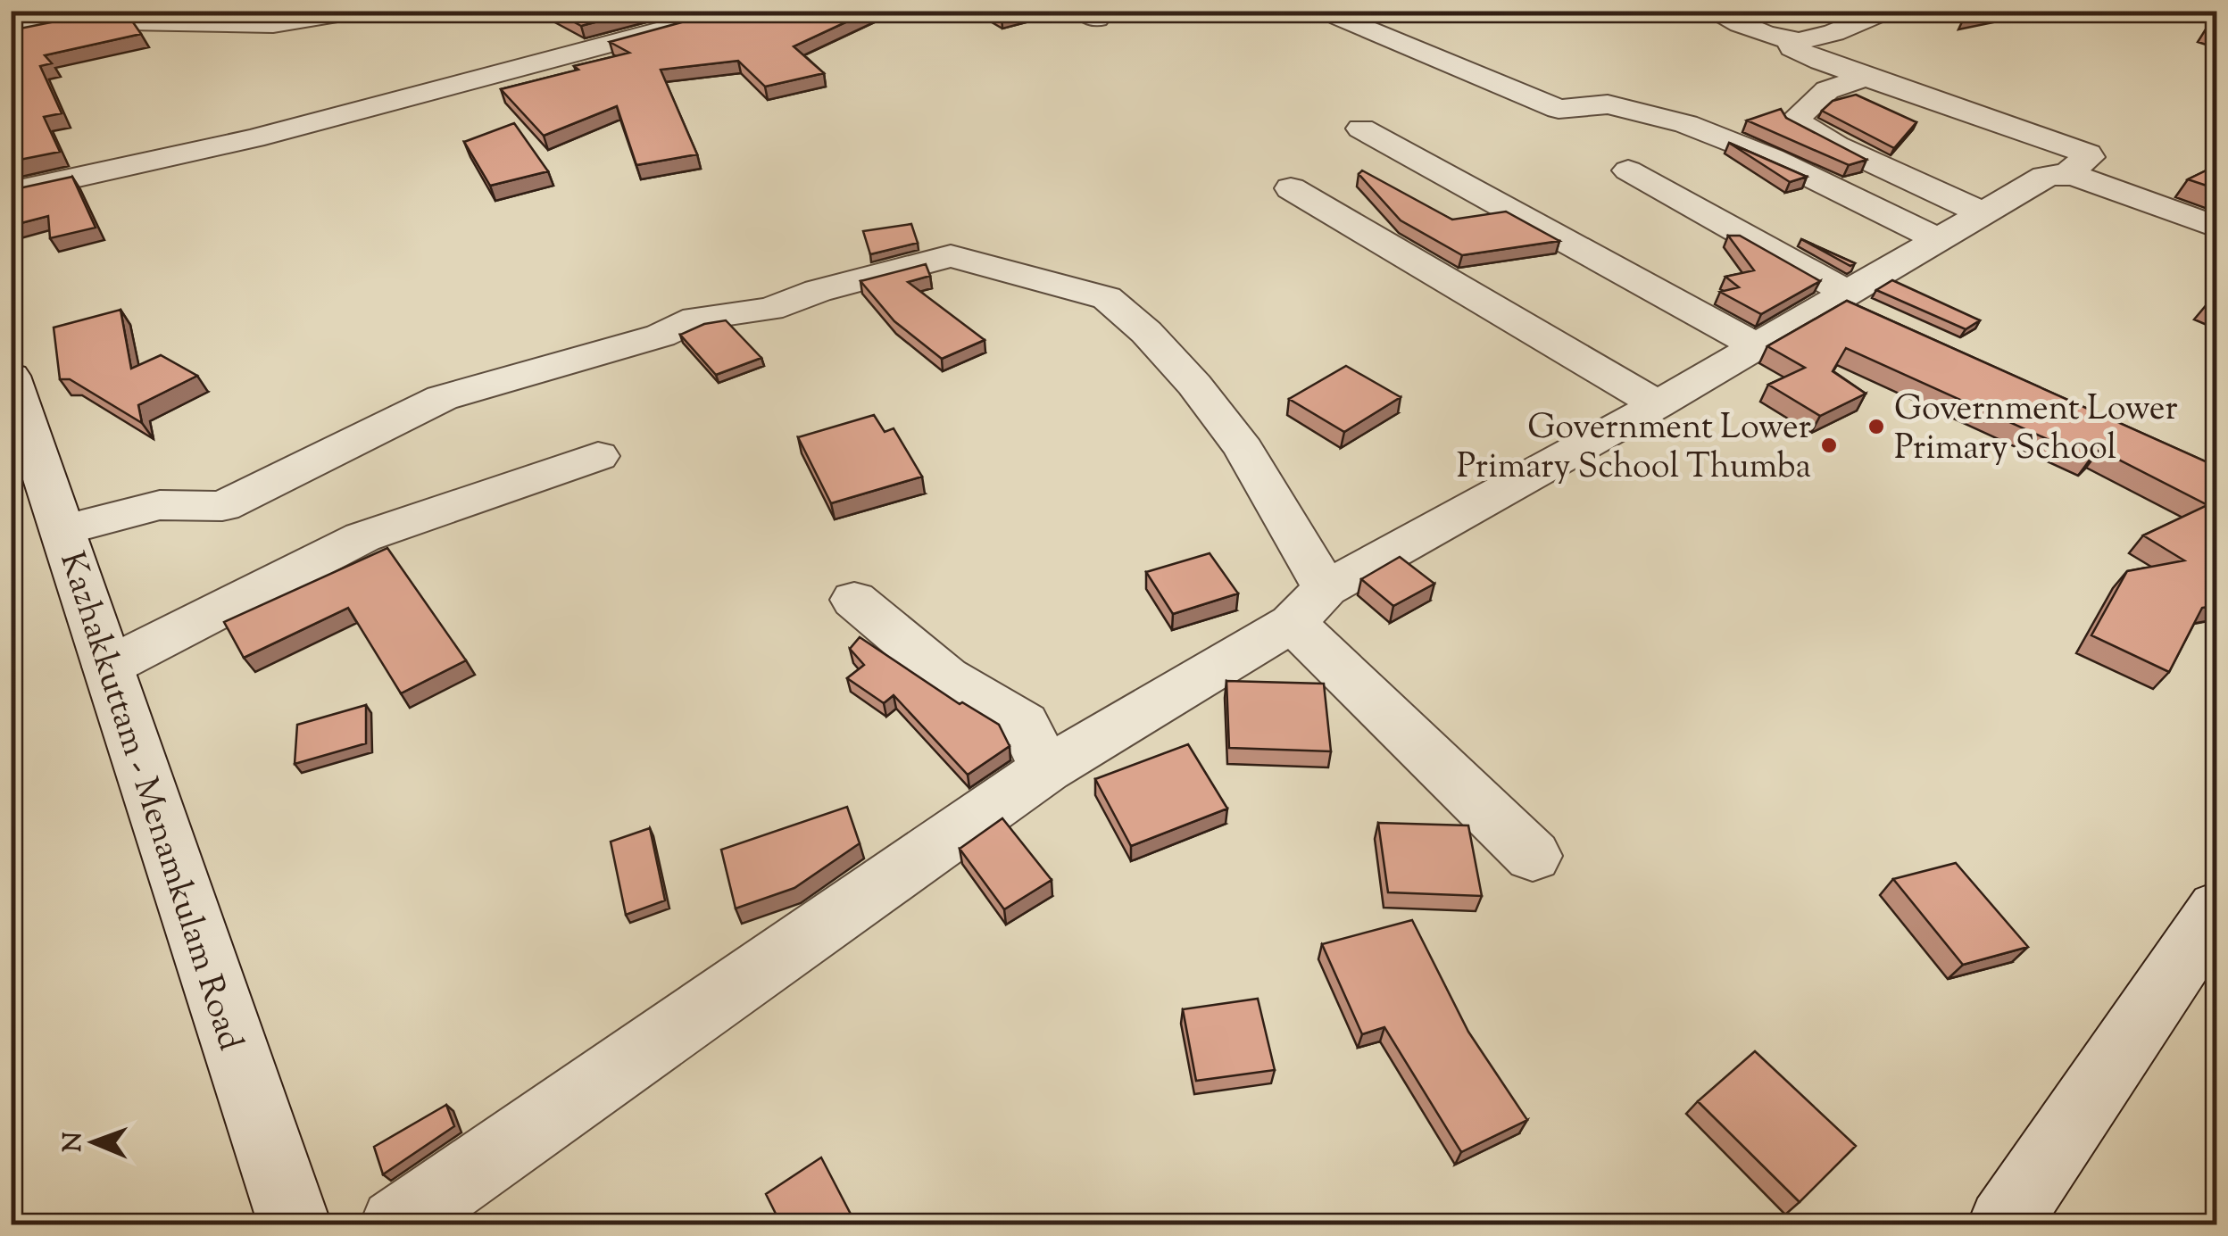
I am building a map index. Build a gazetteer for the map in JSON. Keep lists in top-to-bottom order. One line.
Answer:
{"streets":{"street":["Kazhakkuttam - Menamkulam Road"]},"places":["Government Lower Primary School","Government Lower Primary School Thumba"],"north":"left"}
